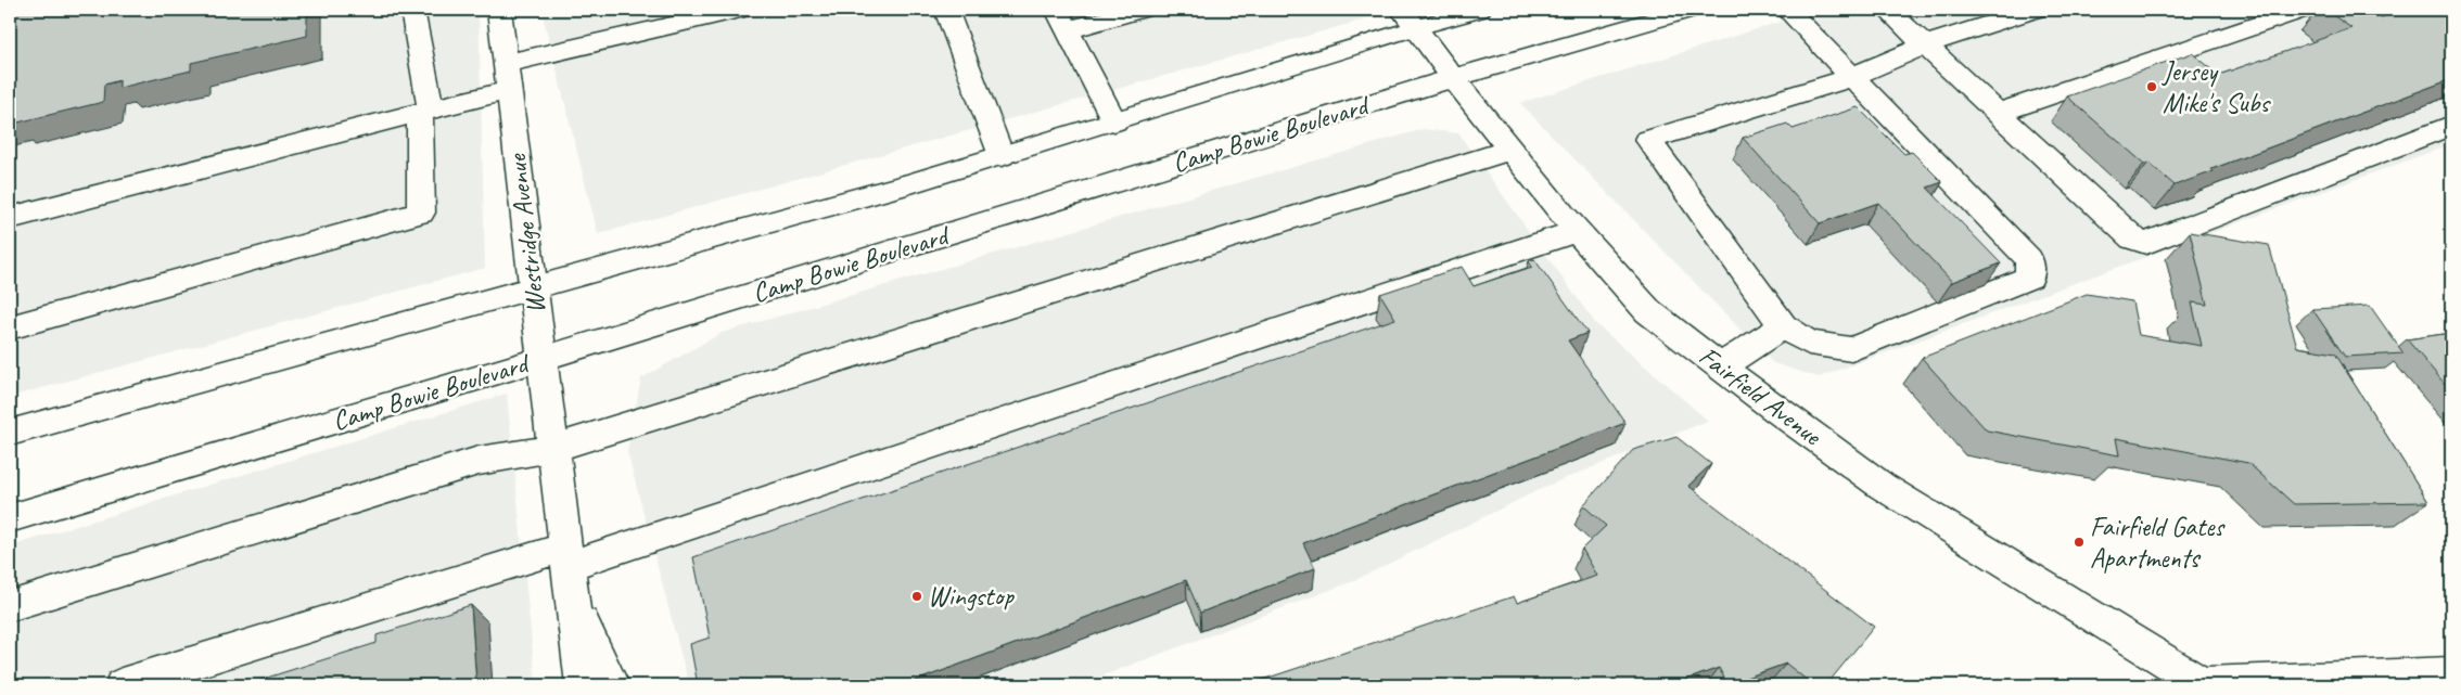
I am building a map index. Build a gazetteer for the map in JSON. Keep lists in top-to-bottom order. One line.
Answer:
{"streets":{"main road":["Camp Bowie Boulevard","Westridge Avenue","Fairfield Avenue"]},"crossings":[["Camp Bowie Boulevard","Westridge Avenue"],["Camp Bowie Boulevard","Fairfield Avenue"]],"places":["Jersey Mike's Subs","Fairfield Gates Apartments","Wingstop"]}
